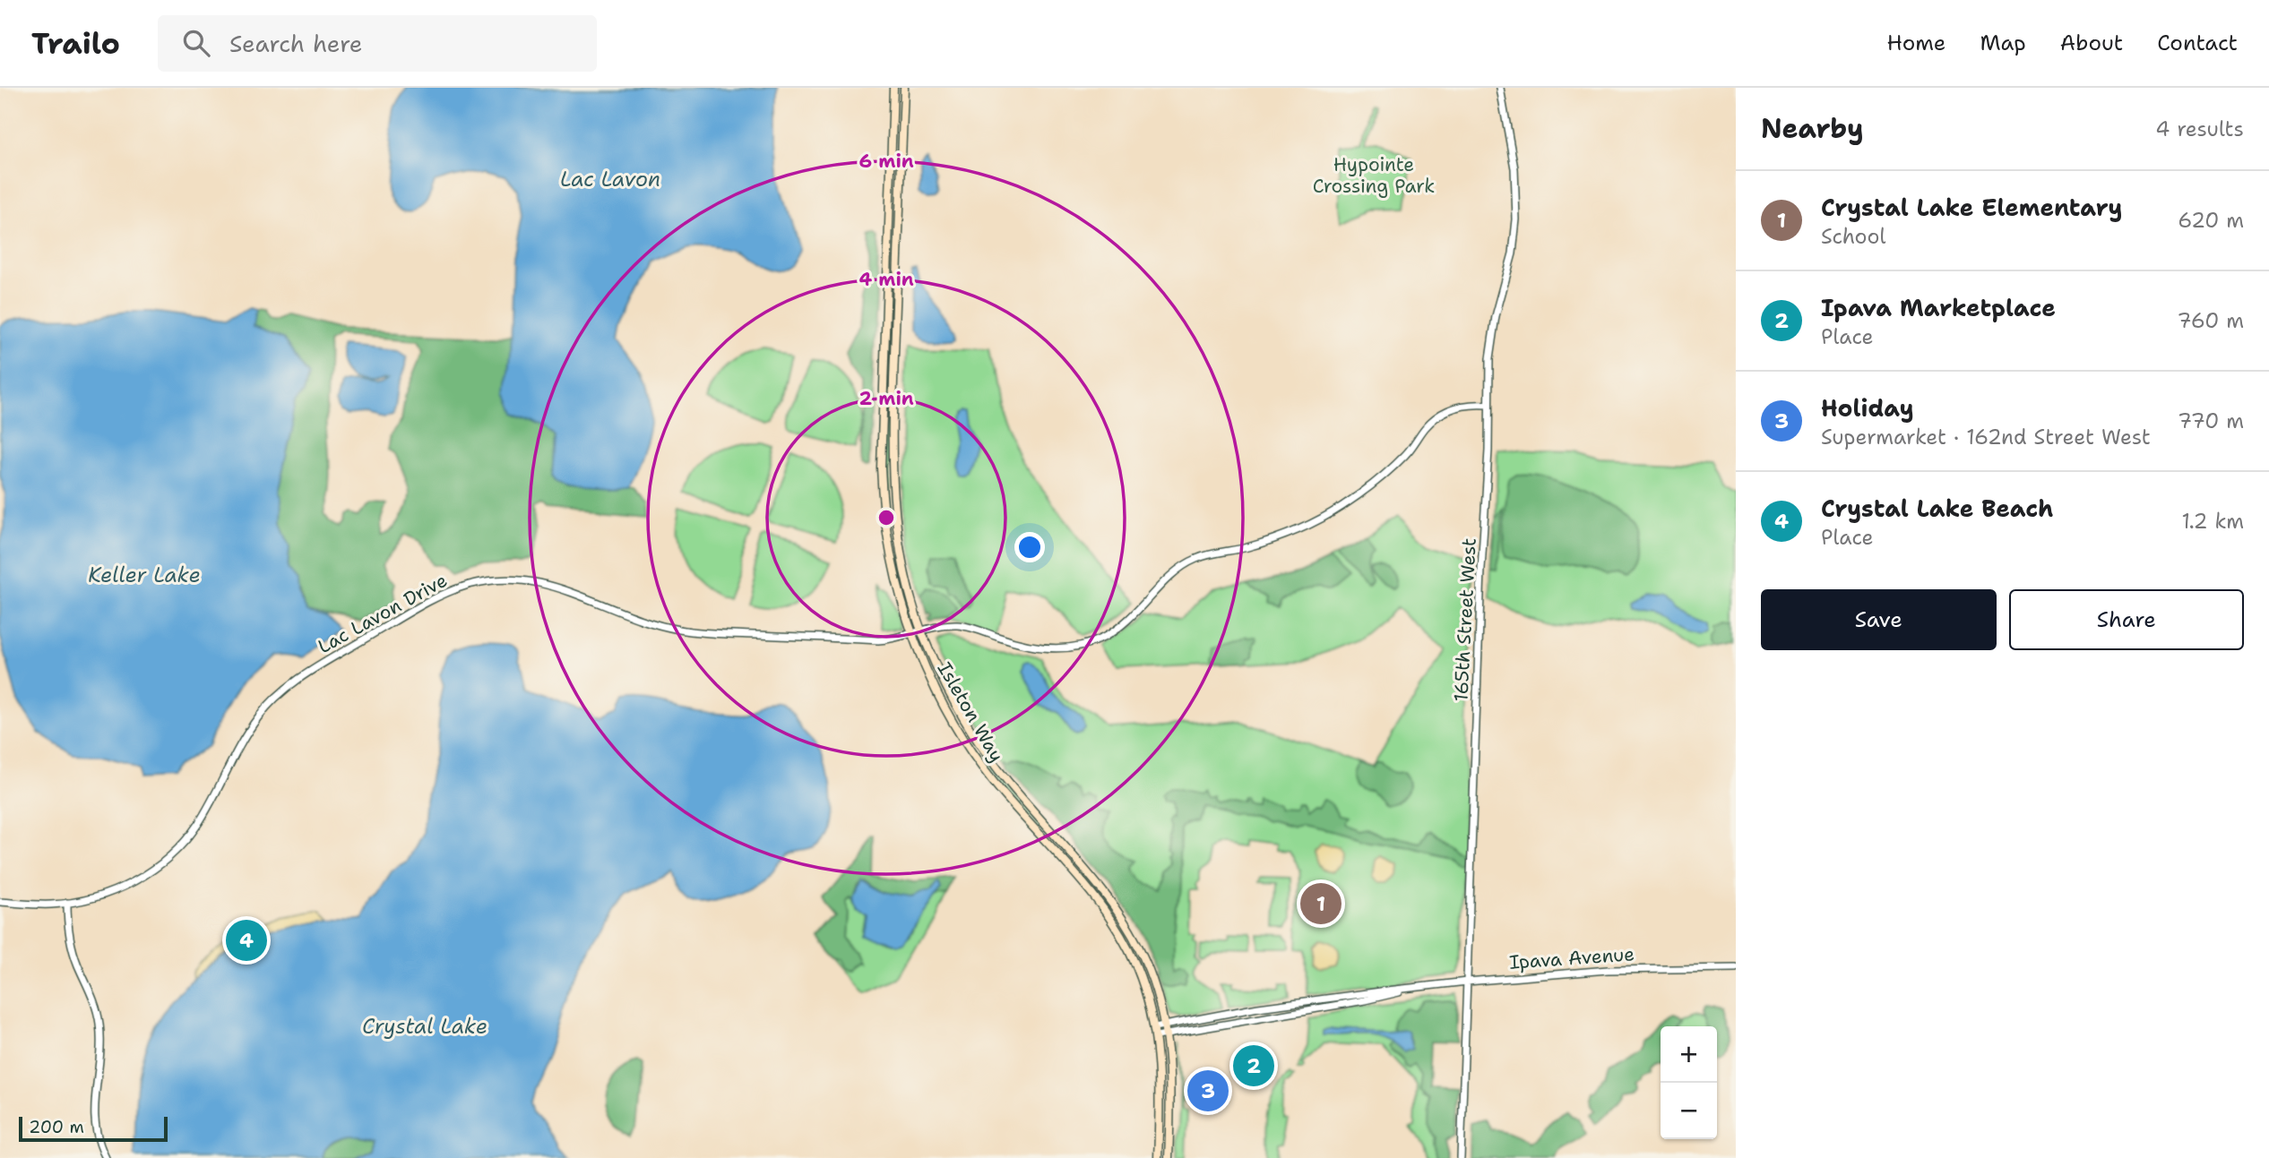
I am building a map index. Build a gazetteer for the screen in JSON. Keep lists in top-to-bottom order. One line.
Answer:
{"streets":{"main road":["Isleton Way"],"street":["Lac Lavon Drive","165th Street West","Ipava Avenue"]},"crossings":[["Lac Lavon Drive","165th Street West"],["Lac Lavon Drive","Isleton Way"],["165th Street West","Ipava Avenue"],["Isleton Way","Ipava Avenue"]],"water":["Lac Lavon","Keller Lake","Crystal Lake"],"parks":["Hypointe Crossing Park"],"scale_bar":"200 m","page":{"header":"Trailo","search":"Search here","nav":["Home","Map","About","Contact"],"heading":["Nearby","4 results"],"list":[{"mark":"1","name":"Crystal Lake Elementary","note":"School","value":"620 m"},{"mark":"2","name":"Ipava Marketplace","note":"Place","value":"760 m"},{"mark":"3","name":"Holiday","note":"Supermarket · 162nd Street West","value":"770 m"},{"mark":"4","name":"Crystal Lake Beach","note":"Place","value":"1.2 km"}],"buttons":["Save","Share"],"pins":["1","4","2","3"],"map_buttons":["+","−"],"scale":"200 m"},"rings":["6 min","4 min","2 min"]}
